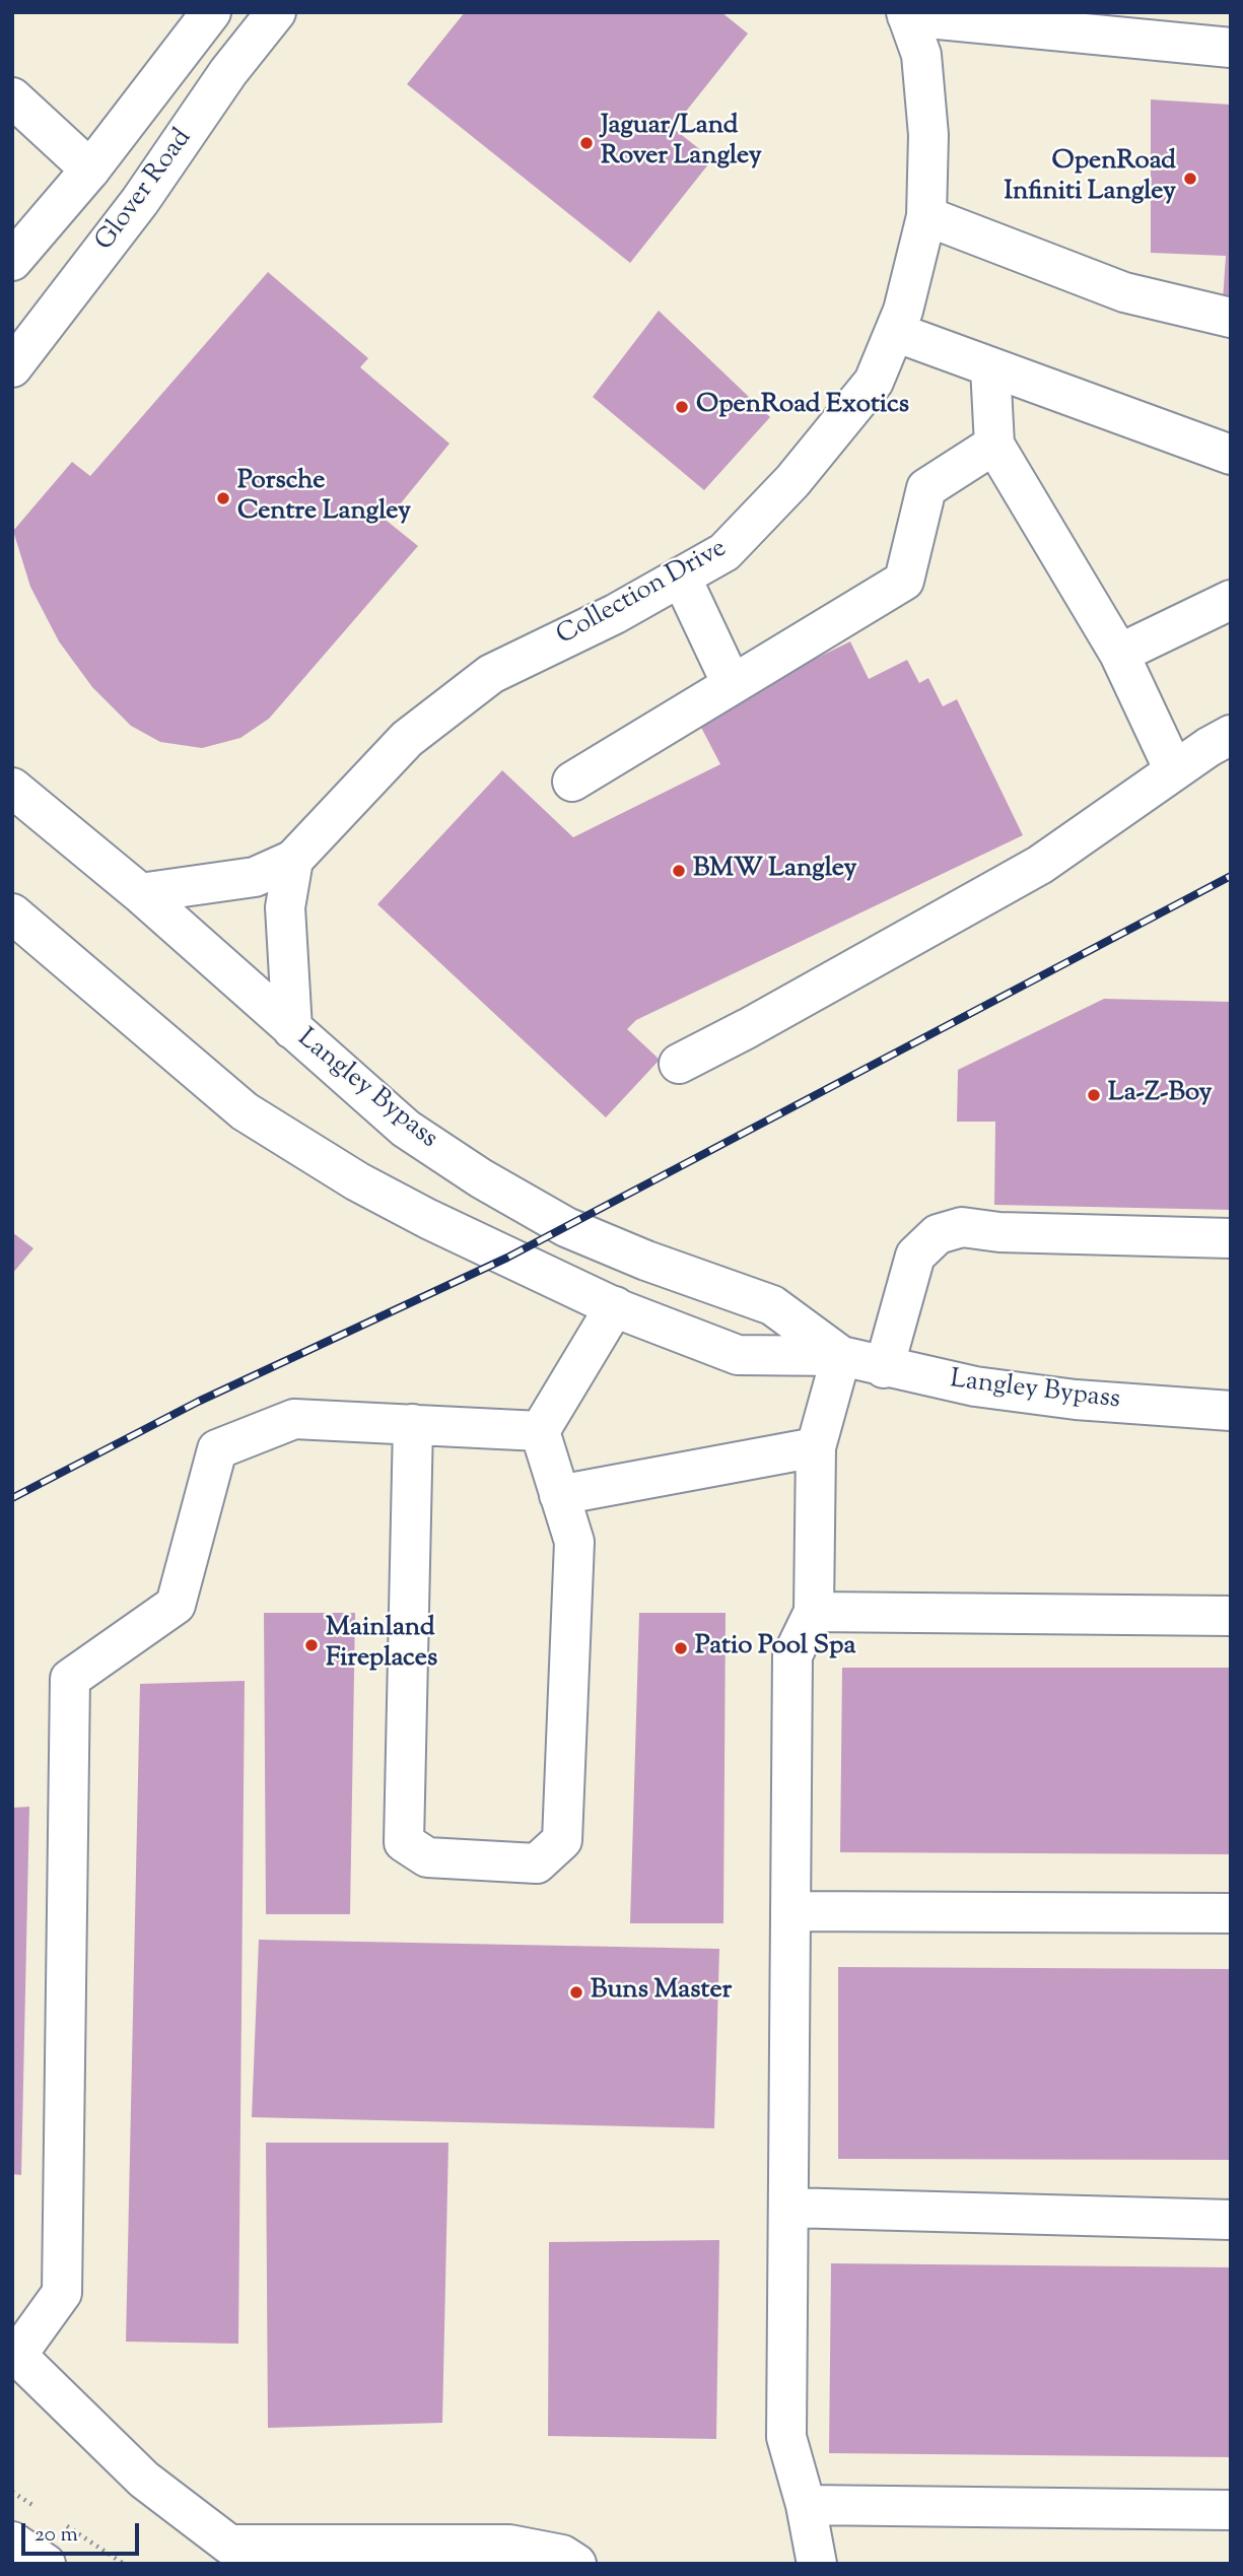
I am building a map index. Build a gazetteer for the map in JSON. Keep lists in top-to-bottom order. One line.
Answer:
{"streets":{"main road":["Glover Road","Collection Drive","Langley Bypass"]},"places":["Jaguar/Land Rover Langley","OpenRoad Infiniti Langley","OpenRoad Exotics","Porsche Centre Langley","BMW Langley","La-Z-Boy","Mainland Fireplaces","Patio Pool Spa","Buns Master"],"scale_bar":"20 m"}
